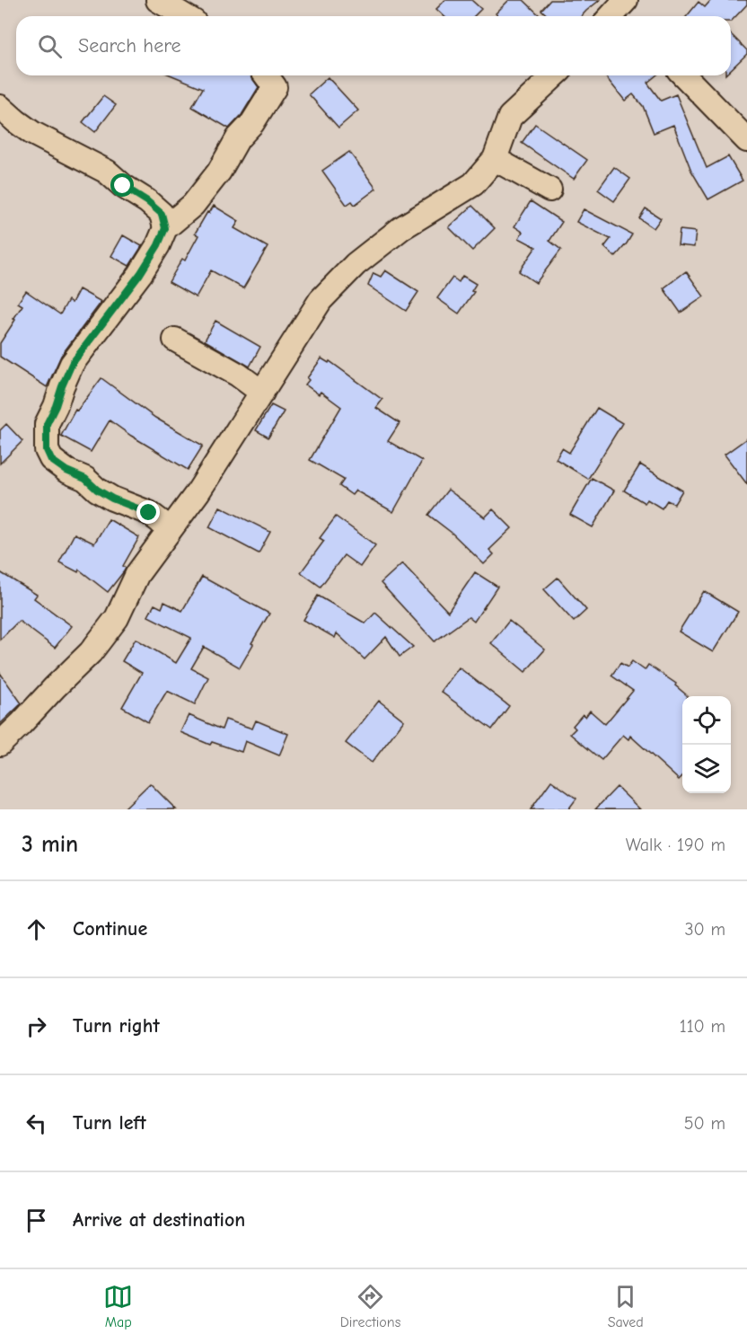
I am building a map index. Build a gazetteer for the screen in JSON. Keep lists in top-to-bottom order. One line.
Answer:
{"page":{"search":"Search here","heading":["3 min","Walk · 190 m"],"list":[["Continue","30 m"],["Turn right","110 m"],["Turn left","50 m"],"Arrive at destination"],"nav":["Map","Directions","Saved"]}}
